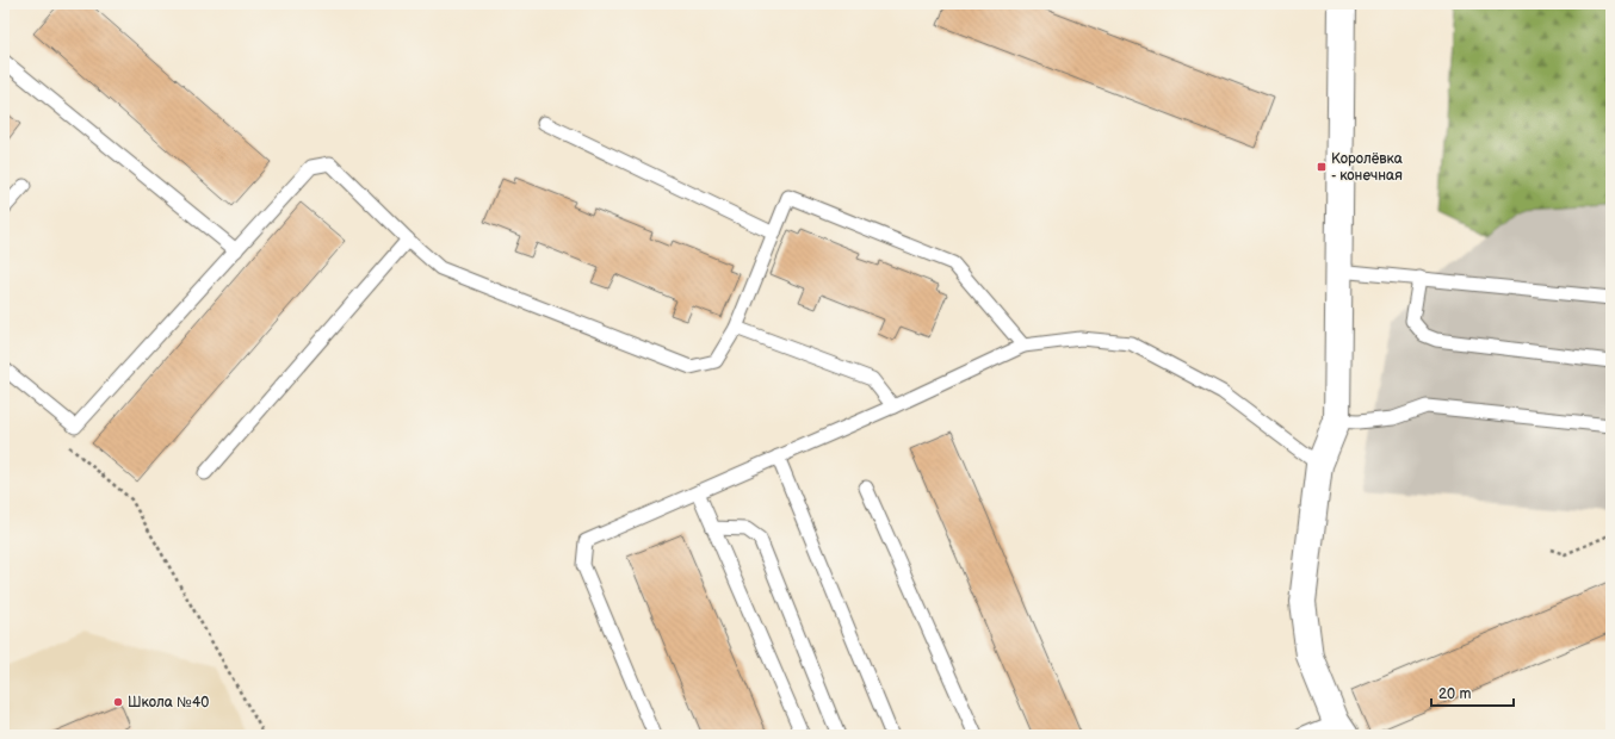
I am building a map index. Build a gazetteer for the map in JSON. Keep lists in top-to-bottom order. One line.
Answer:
{"places":{"transit":["Королёвка - конечная"],"other":["Школа №40"]},"scale_bar":"20 m"}
